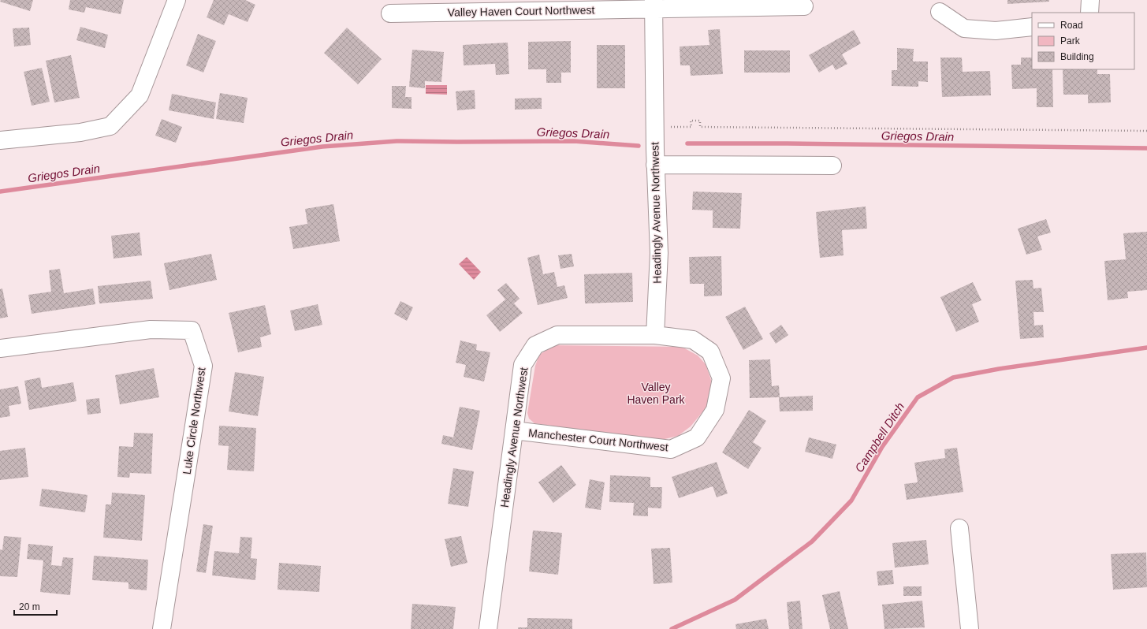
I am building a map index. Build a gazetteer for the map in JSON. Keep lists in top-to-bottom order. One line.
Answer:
{"streets":{"street":["Valley Haven Court Northwest","Headingly Avenue Northwest","Luke Circle Northwest","Manchester Court Northwest"]},"crossings":[["Valley Haven Court Northwest","Headingly Avenue Northwest"],["Headingly Avenue Northwest","Manchester Court Northwest"]],"water":["Griegos Drain","Campbell Ditch"],"parks":["Valley Haven Park"],"legend":["Road","Park","Building"],"scale_bar":"20 m"}
